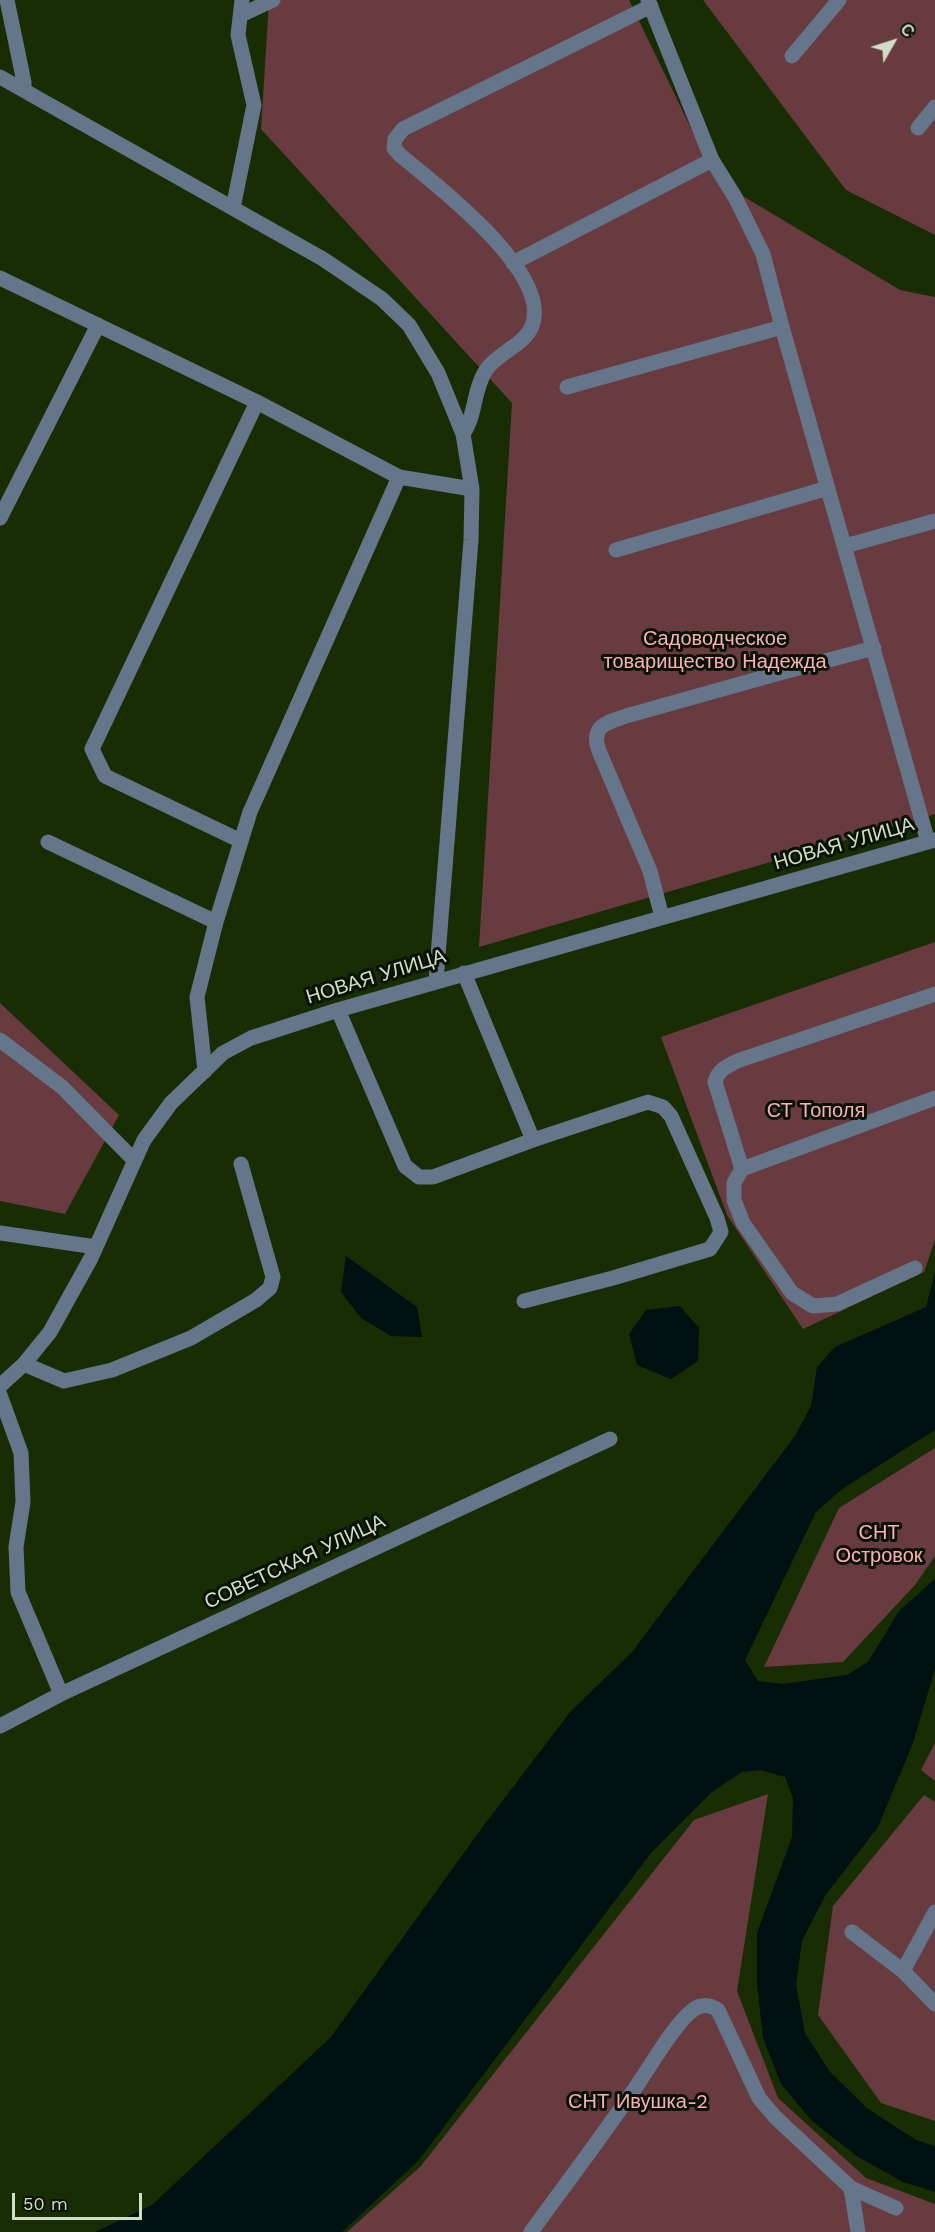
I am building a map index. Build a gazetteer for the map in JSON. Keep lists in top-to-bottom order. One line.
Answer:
{"streets":{"street":["НОВАЯ УЛИЦА","СОВЕТСКАЯ УЛИЦА"]},"parks":["Садоводческое товарищество Надежда","СТ Тополя","СНТ Островок","СНТ Ивушка-2"],"scale_bar":"50 m","north":"top right"}
